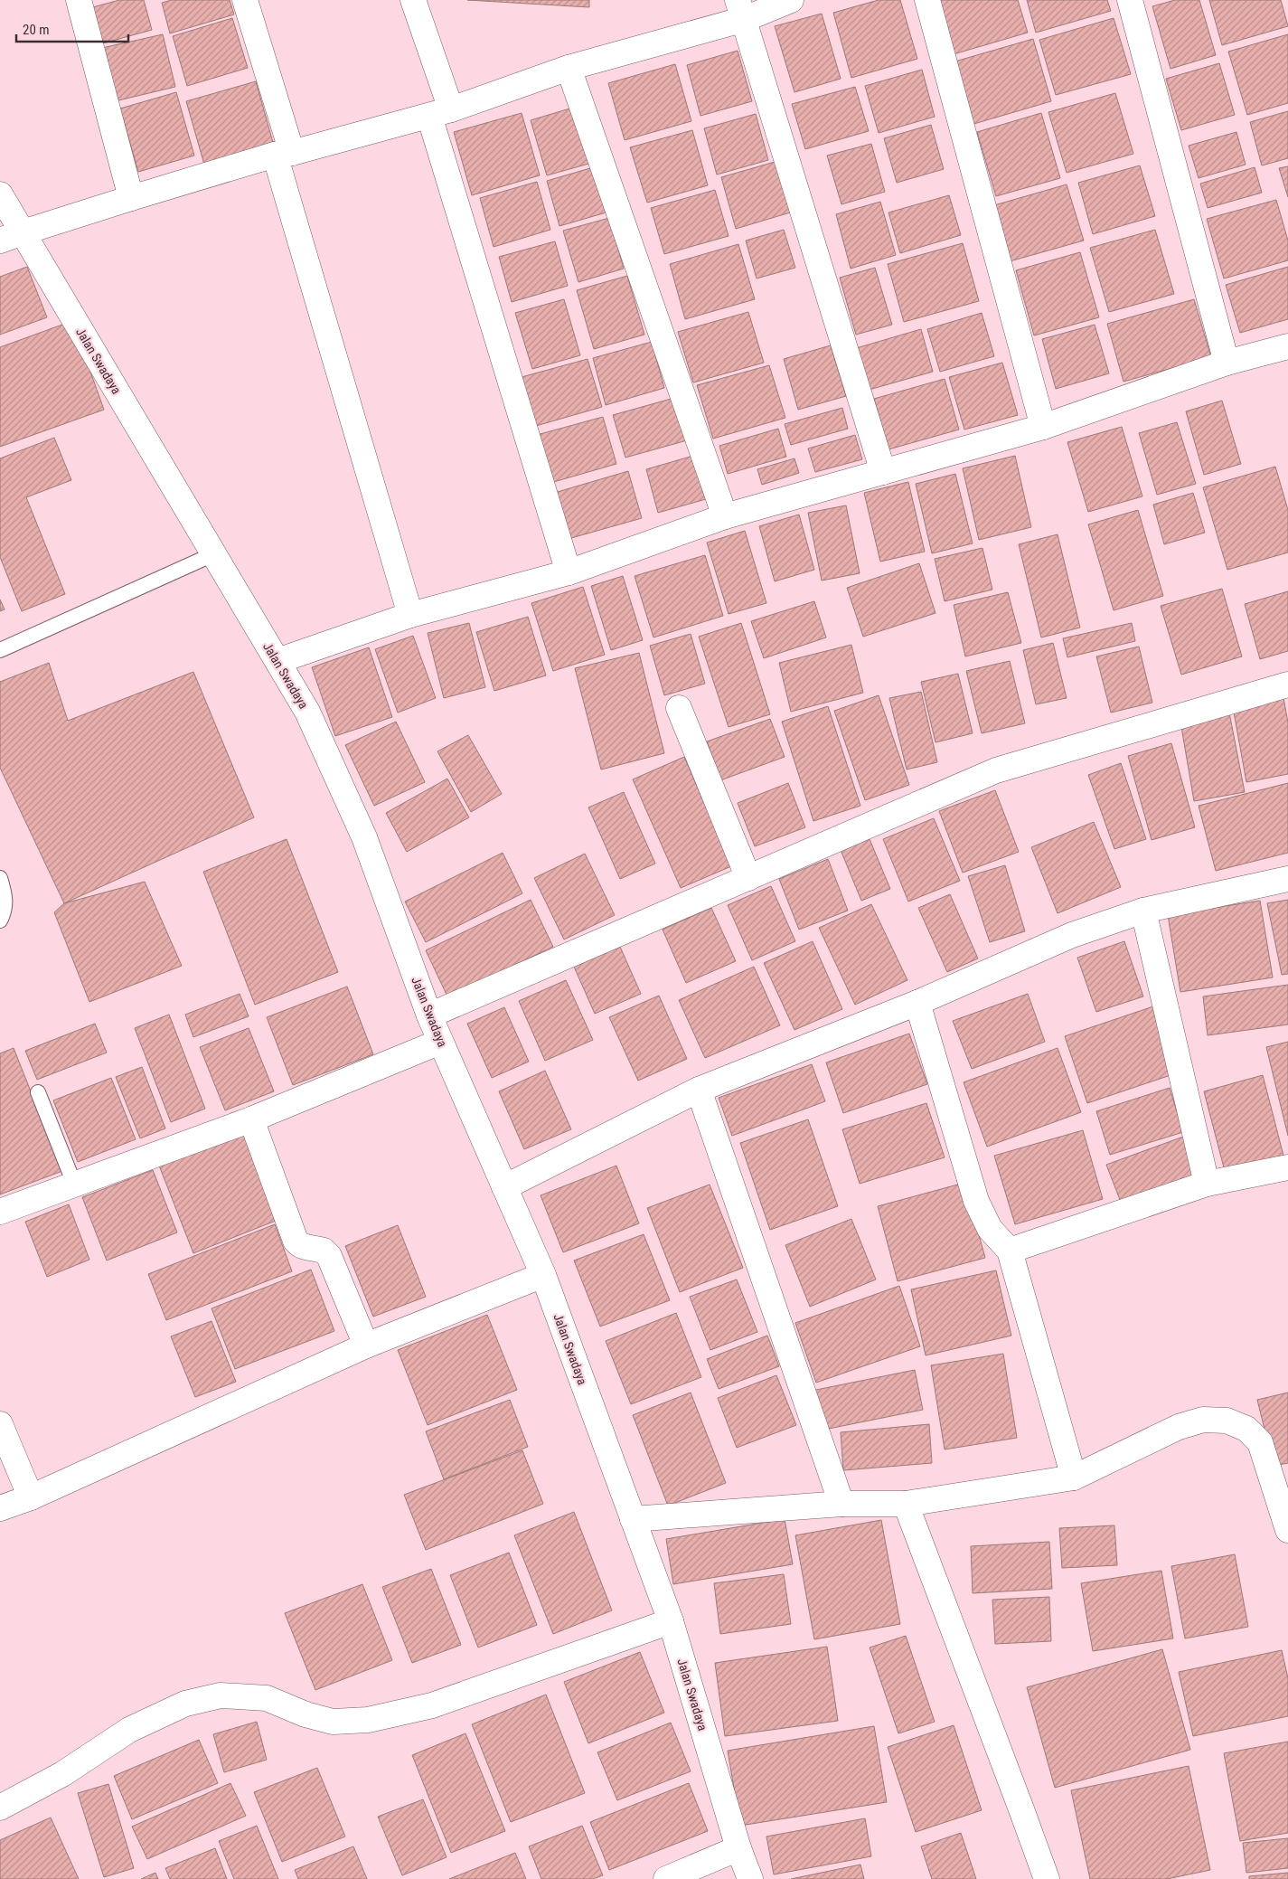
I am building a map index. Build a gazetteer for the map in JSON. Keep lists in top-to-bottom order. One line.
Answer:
{"streets":{"street":["Jalan Swadaya"]},"scale_bar":"20 m"}
